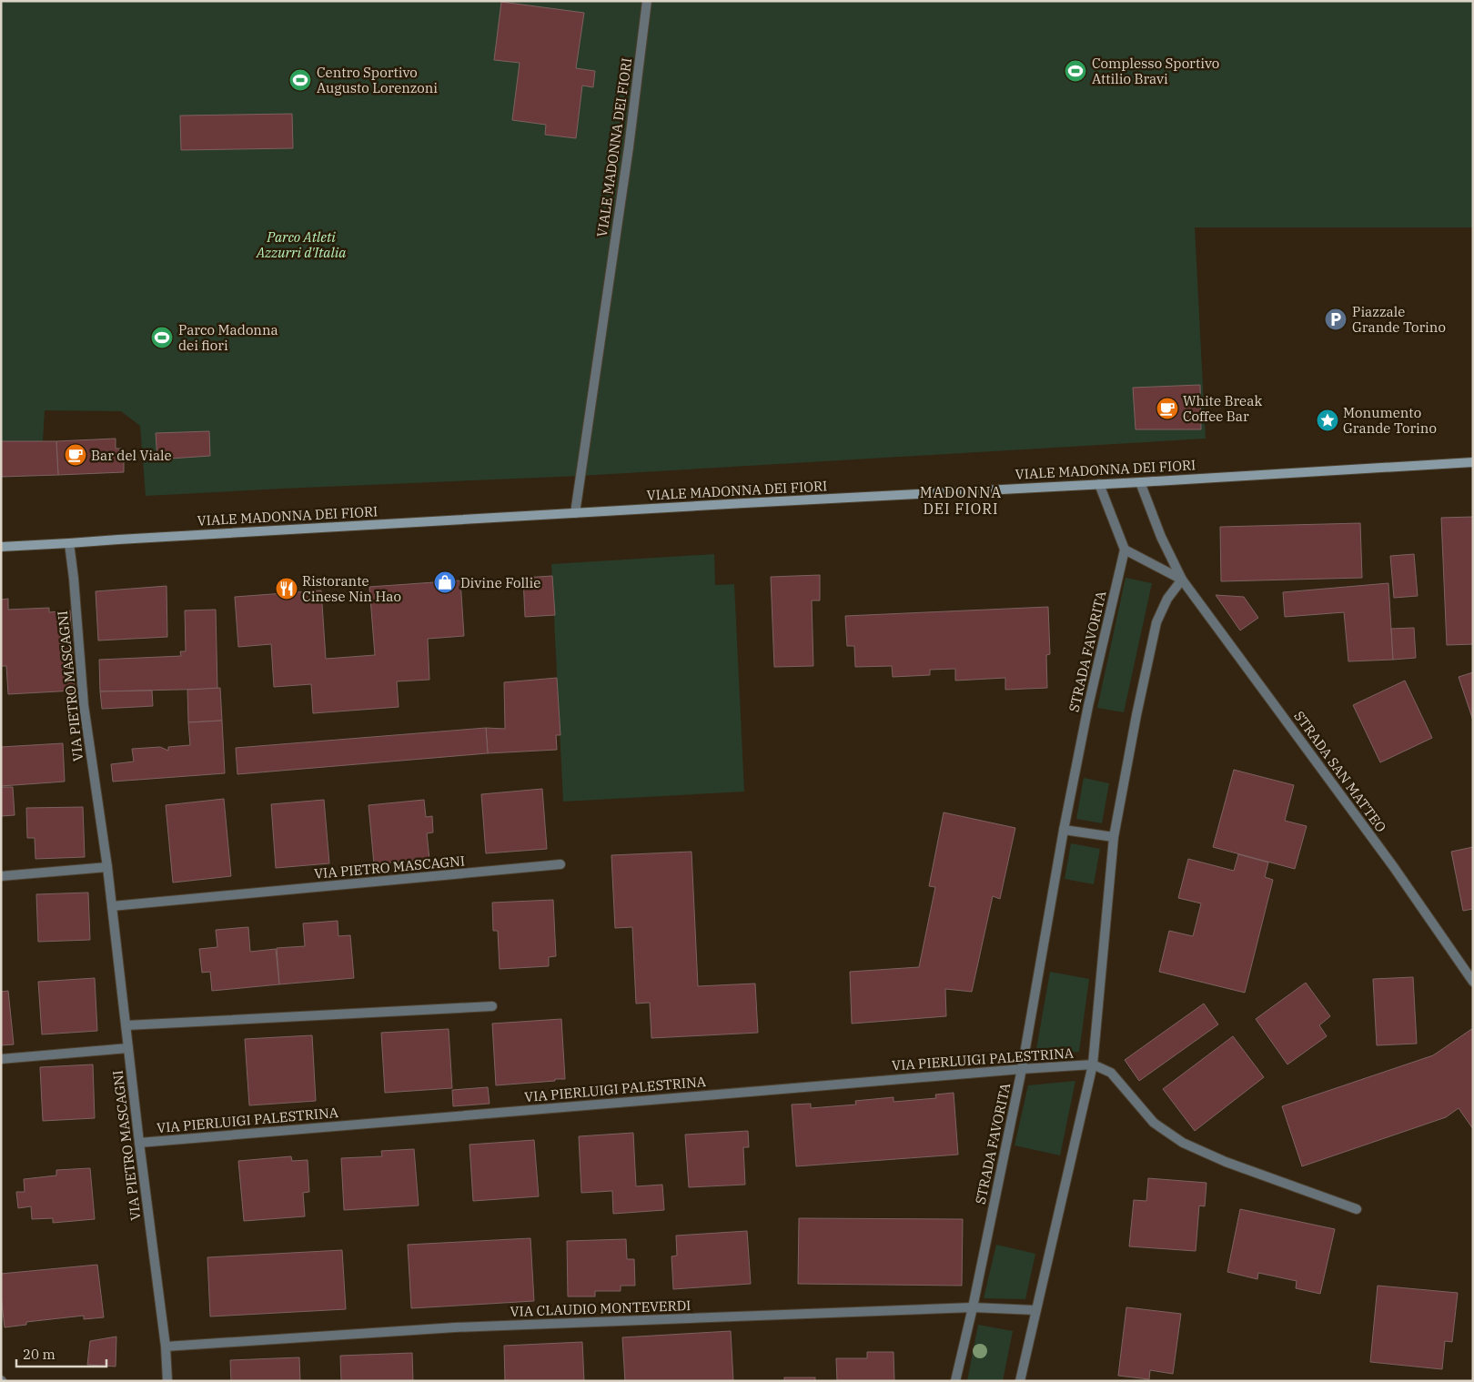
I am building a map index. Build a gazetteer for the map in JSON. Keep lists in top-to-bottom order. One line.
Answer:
{"streets":{"main road":["VIALE MADONNA DEI FIORI"],"street":["STRADA FAVORITA","VIA PIETRO MASCAGNI","STRADA SAN MATTEO","VIA PIERLUIGI PALESTRINA","VIA CLAUDIO MONTEVERDI"]},"crossings":[["VIALE MADONNA DEI FIORI","VIA PIETRO MASCAGNI"],["VIALE MADONNA DEI FIORI","STRADA SAN MATTEO"],["STRADA FAVORITA","STRADA SAN MATTEO"],["STRADA FAVORITA","VIA PIERLUIGI PALESTRINA"],["STRADA FAVORITA","VIA CLAUDIO MONTEVERDI"],["VIA PIETRO MASCAGNI","VIA PIERLUIGI PALESTRINA"],["VIA PIETRO MASCAGNI","VIA CLAUDIO MONTEVERDI"]],"districts":["MADONNA DEI FIORI"],"parks":["Parco Atleti Azzurri d'Italia"],"places":{"sports":["Complesso Sportivo Attilio Bravi","Centro Sportivo Augusto Lorenzoni","Parco Madonna dei fiori"],"parking":["Piazzale Grande Torino"],"cafe":["White Break Coffee Bar","Bar del Viale"],"place":["Monumento Grande Torino"],"shop":["Divine Follie"],"restaurant":["Ristorante Cinese Nin Hao"]},"scale_bar":"20 m"}
